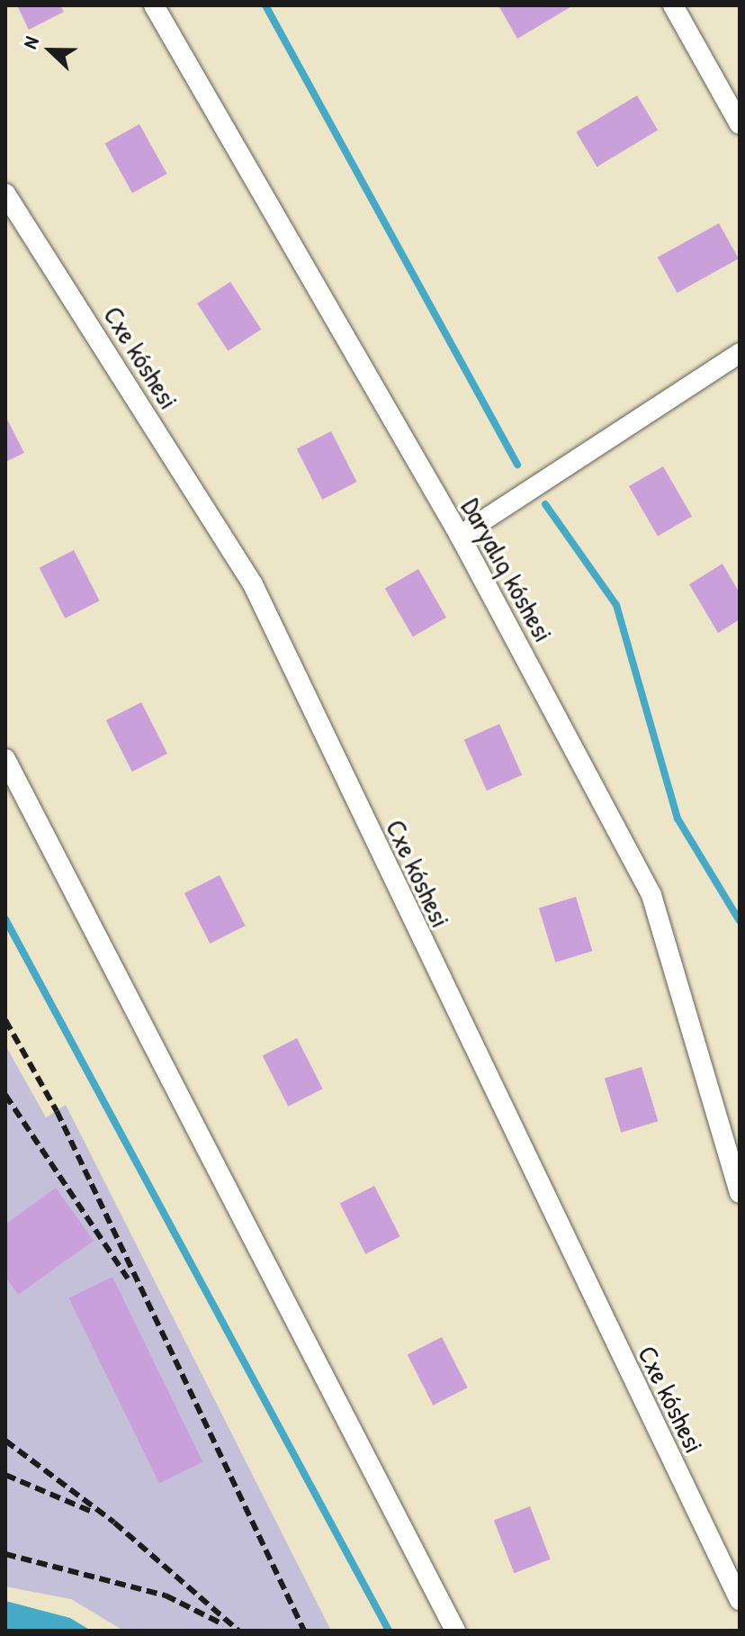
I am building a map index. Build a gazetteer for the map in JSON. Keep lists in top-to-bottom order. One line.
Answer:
{"streets":{"street":["Cxe kóshesi","Daryalıq kóshesi"]},"north":"left"}
